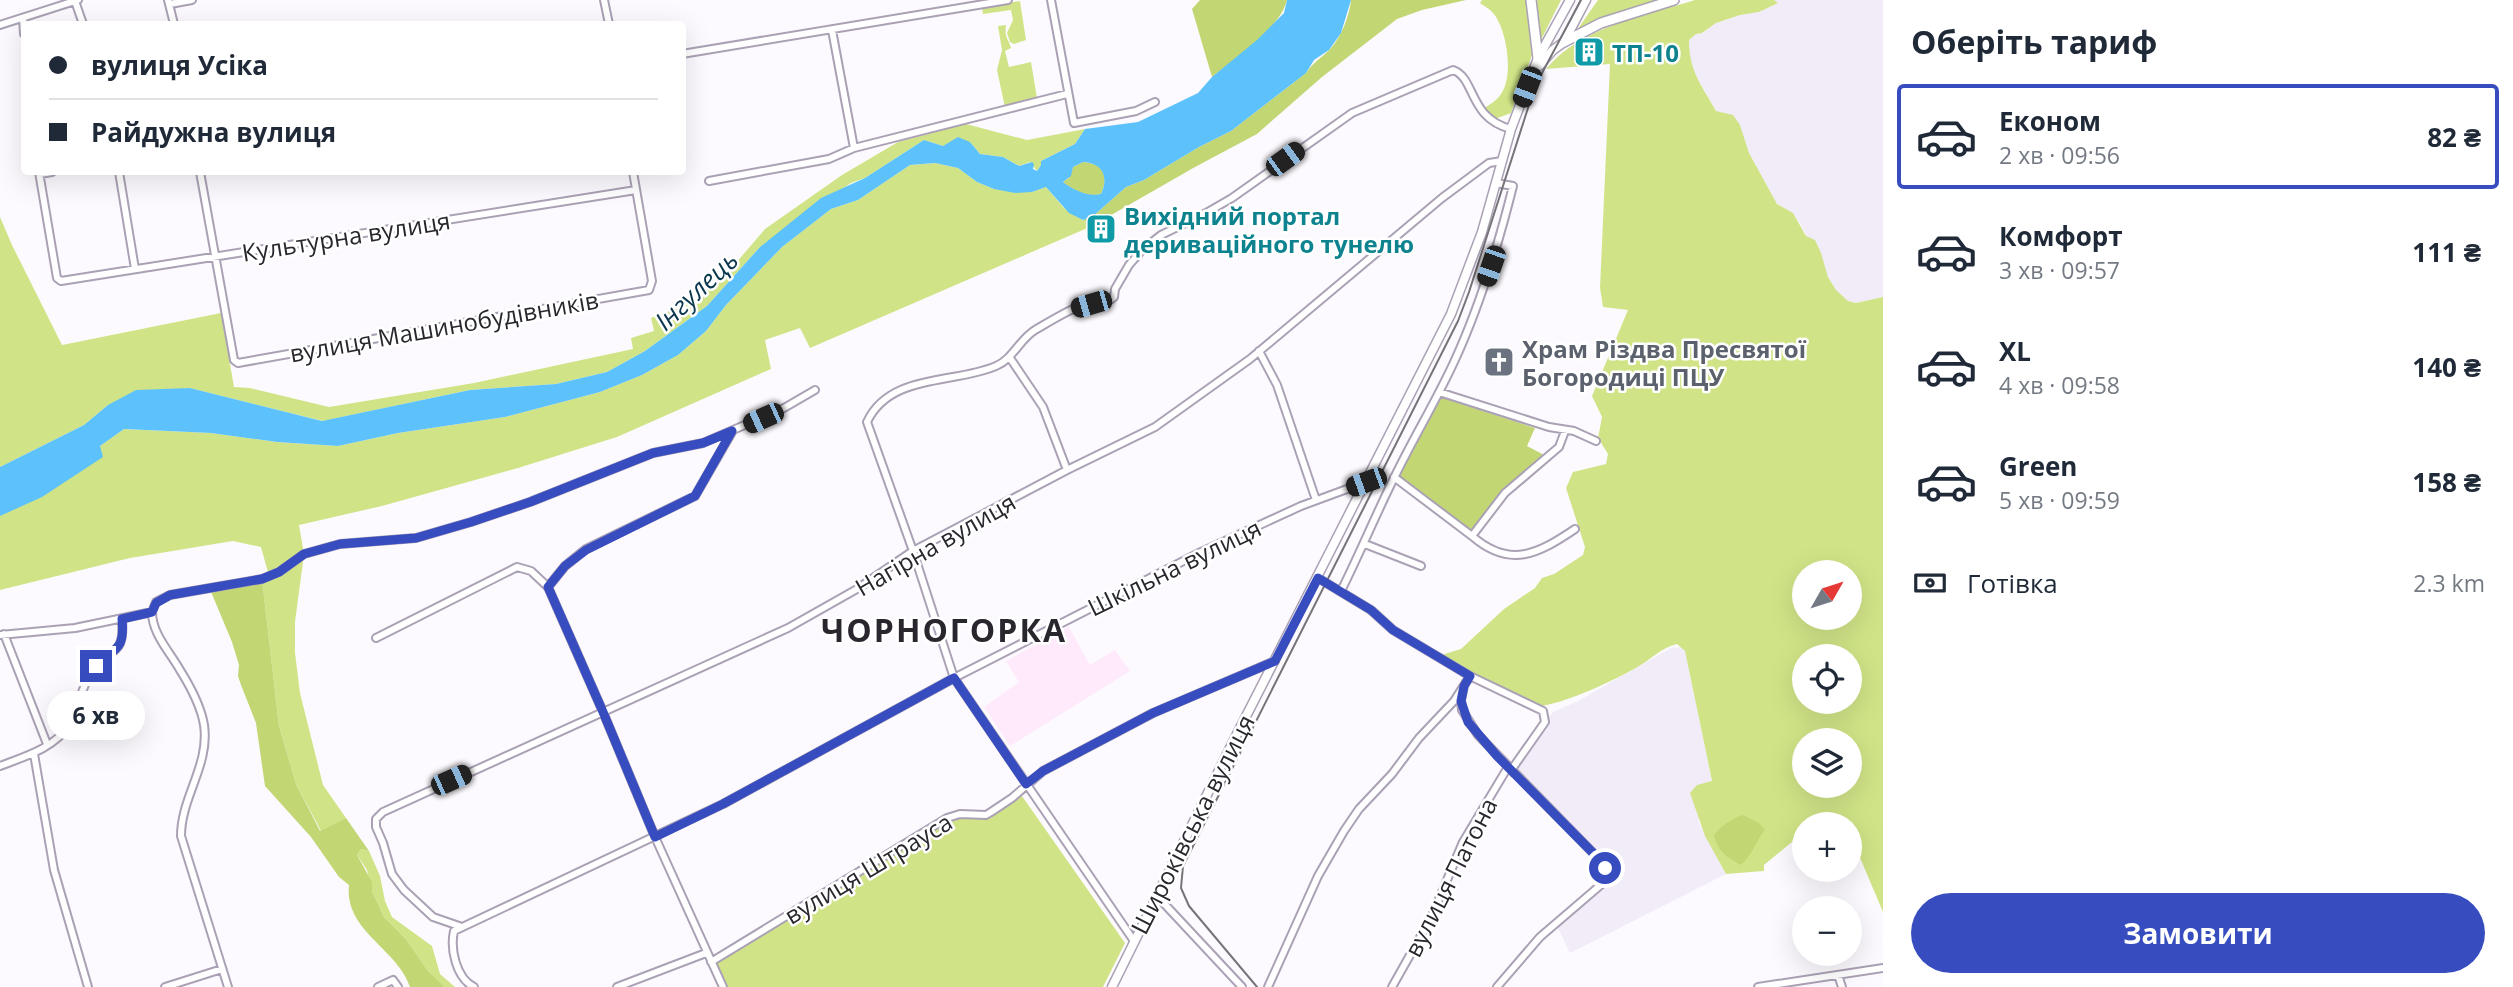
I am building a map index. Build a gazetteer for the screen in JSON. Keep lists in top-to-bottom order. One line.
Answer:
{"streets":{"main road":["Широківська вулиця"],"street":["Культурна вулиця","вулиця Машинобудівників","Нагірна вулиця","Шкільна вулиця","вулиця Штрауса","вулиця Патона"]},"crossings":[["Культурна вулиця","вулиця Машинобудівників"],["Нагірна вулиця","Шкільна вулиця"],["Нагірна вулиця","Широківська вулиця"],["Шкільна вулиця","Широківська вулиця"],["Широківська вулиця","вулиця Штрауса"]],"districts":["ЧОРНОГОРКА"],"water":["Інгулець"],"places":{"building":["ТП-10","Вихідний портал дериваційного тунелю"],"church":["Храм Різдва Пресвятої Богородиці ПЦУ"]},"north":"top right","page":{"heading":"Оберіть тариф","banner":["вулиця Усіка","Райдужна вулиця"],"list":[{"name":"Економ","note":"2 хв · 09:56","value":"82 ₴"},{"name":"Комфорт","note":"3 хв · 09:57","value":"111 ₴"},{"name":"XL","note":"4 хв · 09:58","value":"140 ₴"},{"name":"Green","note":"5 хв · 09:59","value":"158 ₴"}],"pay":["Готівка","2.3 km"],"map_buttons":["+","−"],"bubble":"6 хв","buttons":"Замовити"}}
